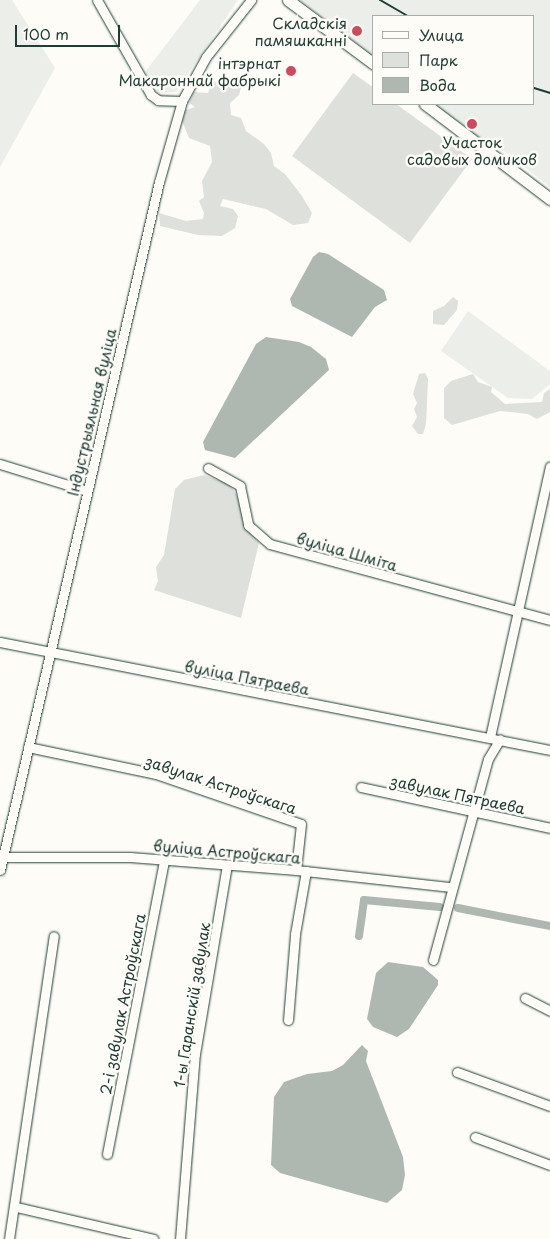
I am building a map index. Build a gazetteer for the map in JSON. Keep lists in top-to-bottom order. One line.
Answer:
{"streets":{"street":["Індустрыяльная вуліца","вуліца Шміта","вуліца Пятраева","завулак Астроўскага","завулак Пятраева","вуліца Астроўскага","2-і завулак Астроўскага","1-ы Гаранскій завулак"]},"crossings":[["Індустрыяльная вуліца","вуліца Пятраева"],["Індустрыяльная вуліца","завулак Астроўскага"],["Індустрыяльная вуліца","вуліца Астроўскага"],["завулак Астроўскага","вуліца Астроўскага"],["вуліца Астроўскага","2-і завулак Астроўскага"],["вуліца Астроўскага","1-ы Гаранскій завулак"]],"places":["Складскія памяшканні","інтэрнат Макароннай фабрыкі","Участок садовых домиков"],"legend":["Улица","Парк","Вода"],"scale_bar":"100 m"}
